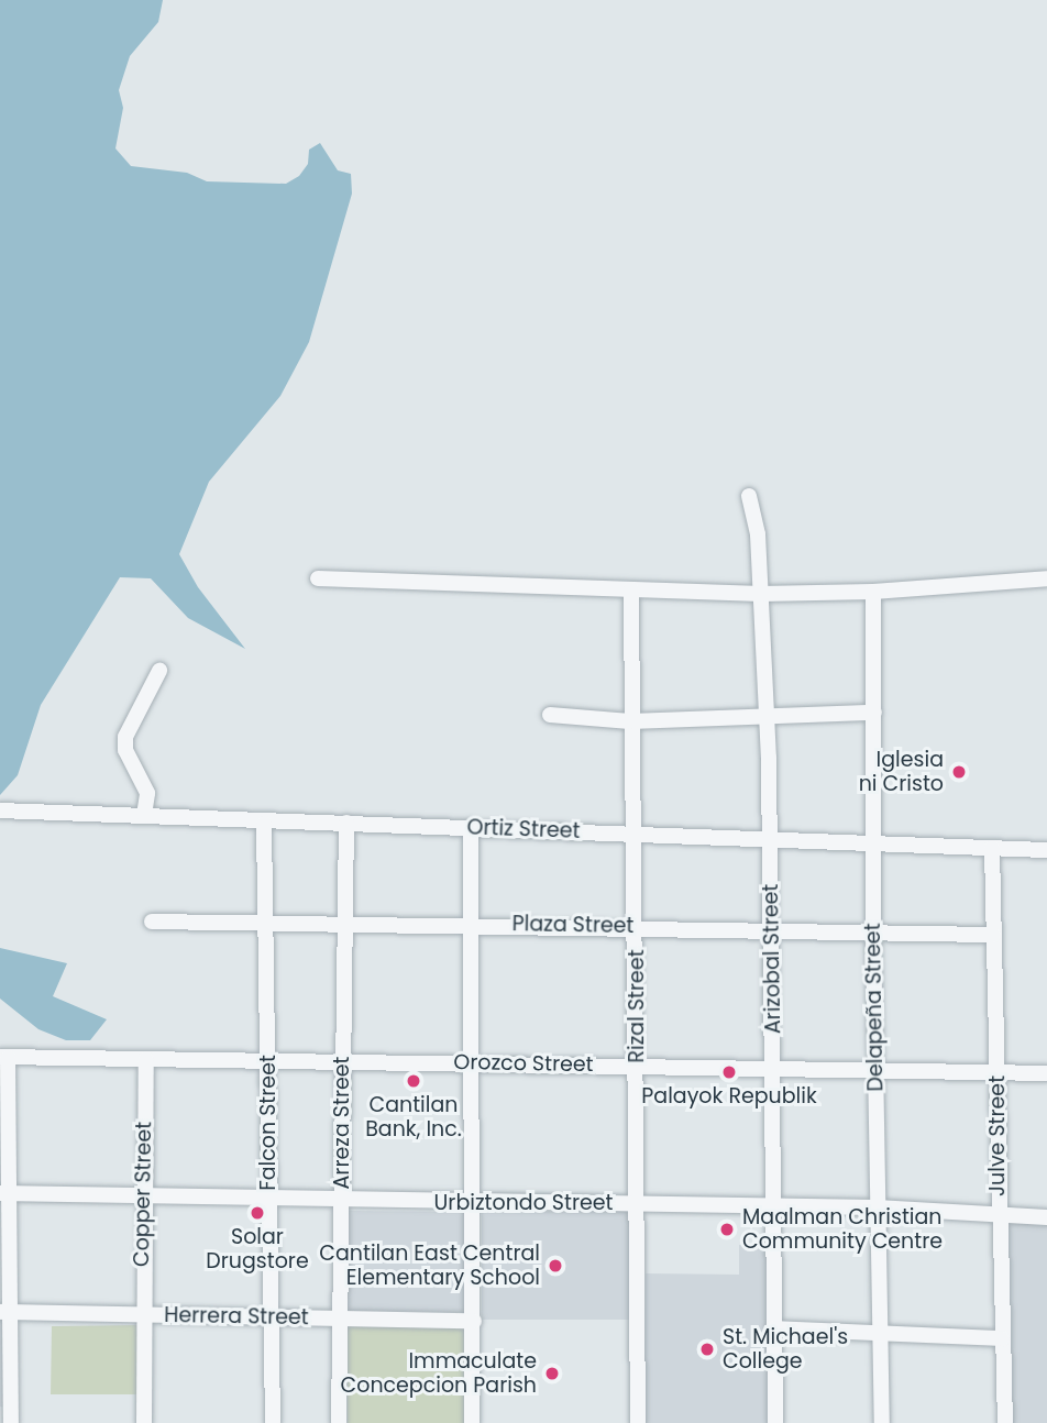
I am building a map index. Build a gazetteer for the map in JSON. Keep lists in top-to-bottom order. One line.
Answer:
{"streets":{"street":["Ortiz Street","Plaza Street","Arizobal Street","Rizal Street","Delapeña Street","Orozco Street","Falcon Street","Arreza Street","Julve Street","Copper Street","Urbiztondo Street","Herrera Street"]},"crossings":[["Ortiz Street","Arizobal Street"],["Ortiz Street","Rizal Street"],["Ortiz Street","Delapeña Street"],["Ortiz Street","Falcon Street"],["Ortiz Street","Arreza Street"],["Ortiz Street","Julve Street"],["Plaza Street","Arizobal Street"],["Plaza Street","Rizal Street"],["Plaza Street","Delapeña Street"],["Plaza Street","Falcon Street"],["Plaza Street","Arreza Street"],["Plaza Street","Julve Street"],["Arizobal Street","Orozco Street"],["Arizobal Street","Urbiztondo Street"],["Rizal Street","Orozco Street"],["Rizal Street","Urbiztondo Street"],["Delapeña Street","Orozco Street"],["Delapeña Street","Urbiztondo Street"],["Orozco Street","Falcon Street"],["Orozco Street","Arreza Street"],["Orozco Street","Julve Street"],["Orozco Street","Copper Street"],["Falcon Street","Urbiztondo Street"],["Falcon Street","Herrera Street"],["Arreza Street","Urbiztondo Street"],["Arreza Street","Herrera Street"],["Julve Street","Urbiztondo Street"],["Copper Street","Urbiztondo Street"],["Copper Street","Herrera Street"]],"places":["Iglesia ni Cristo","Palayok Republik","Cantilan Bank, Inc.","Solar Drugstore","Maalman Christian Community Centre","Cantilan East Central Elementary School","St. Michael's College","Immaculate Concepcion Parish"]}
